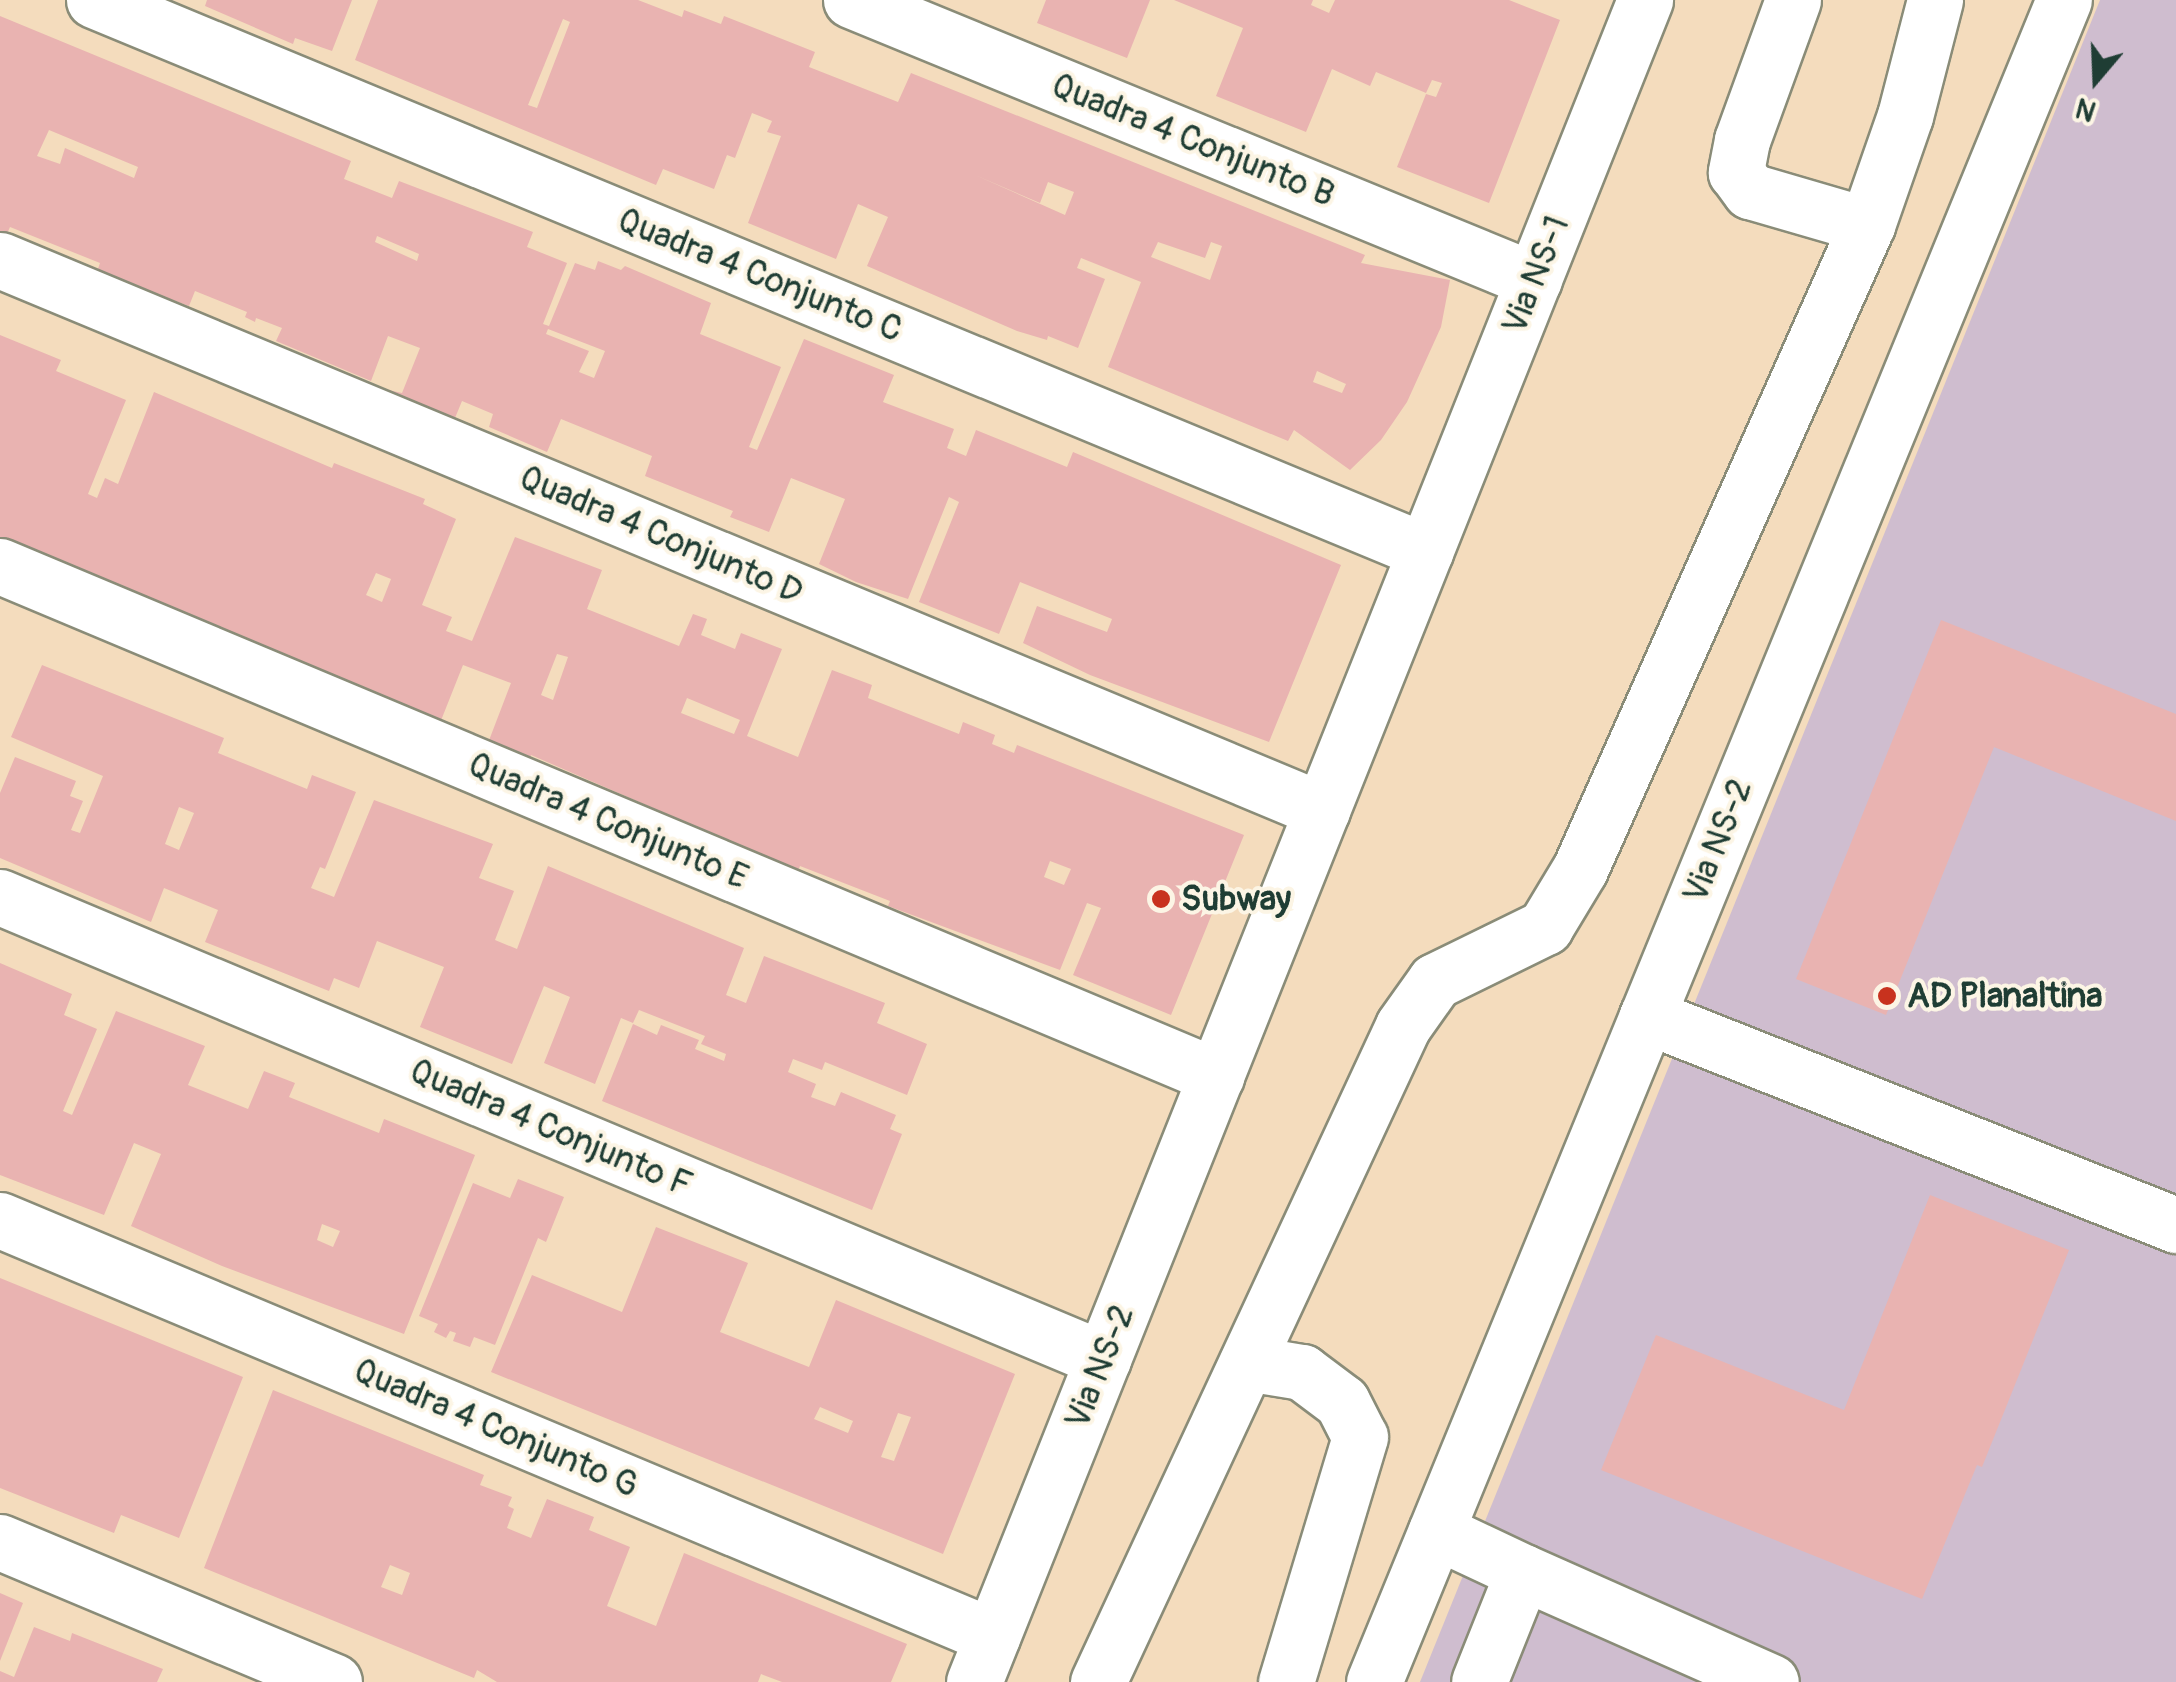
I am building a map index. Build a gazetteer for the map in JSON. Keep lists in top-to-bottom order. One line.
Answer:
{"streets":{"street":["Quadra 4 Conjunto B","Quadra 4 Conjunto C","Via NS-1","Quadra 4 Conjunto D","Quadra 4 Conjunto E","Via NS-2","Quadra 4 Conjunto F","Quadra 4 Conjunto G"]},"crossings":[["Quadra 4 Conjunto B","Via NS-1"],["Quadra 4 Conjunto C","Via NS-1"],["Quadra 4 Conjunto C","Via NS-2"],["Via NS-1","Via NS-2"],["Quadra 4 Conjunto D","Via NS-2"],["Quadra 4 Conjunto E","Via NS-2"],["Via NS-2","Quadra 4 Conjunto F"],["Via NS-2","Quadra 4 Conjunto G"]],"places":["Subway","AD Planaltina"],"north":"bottom"}
